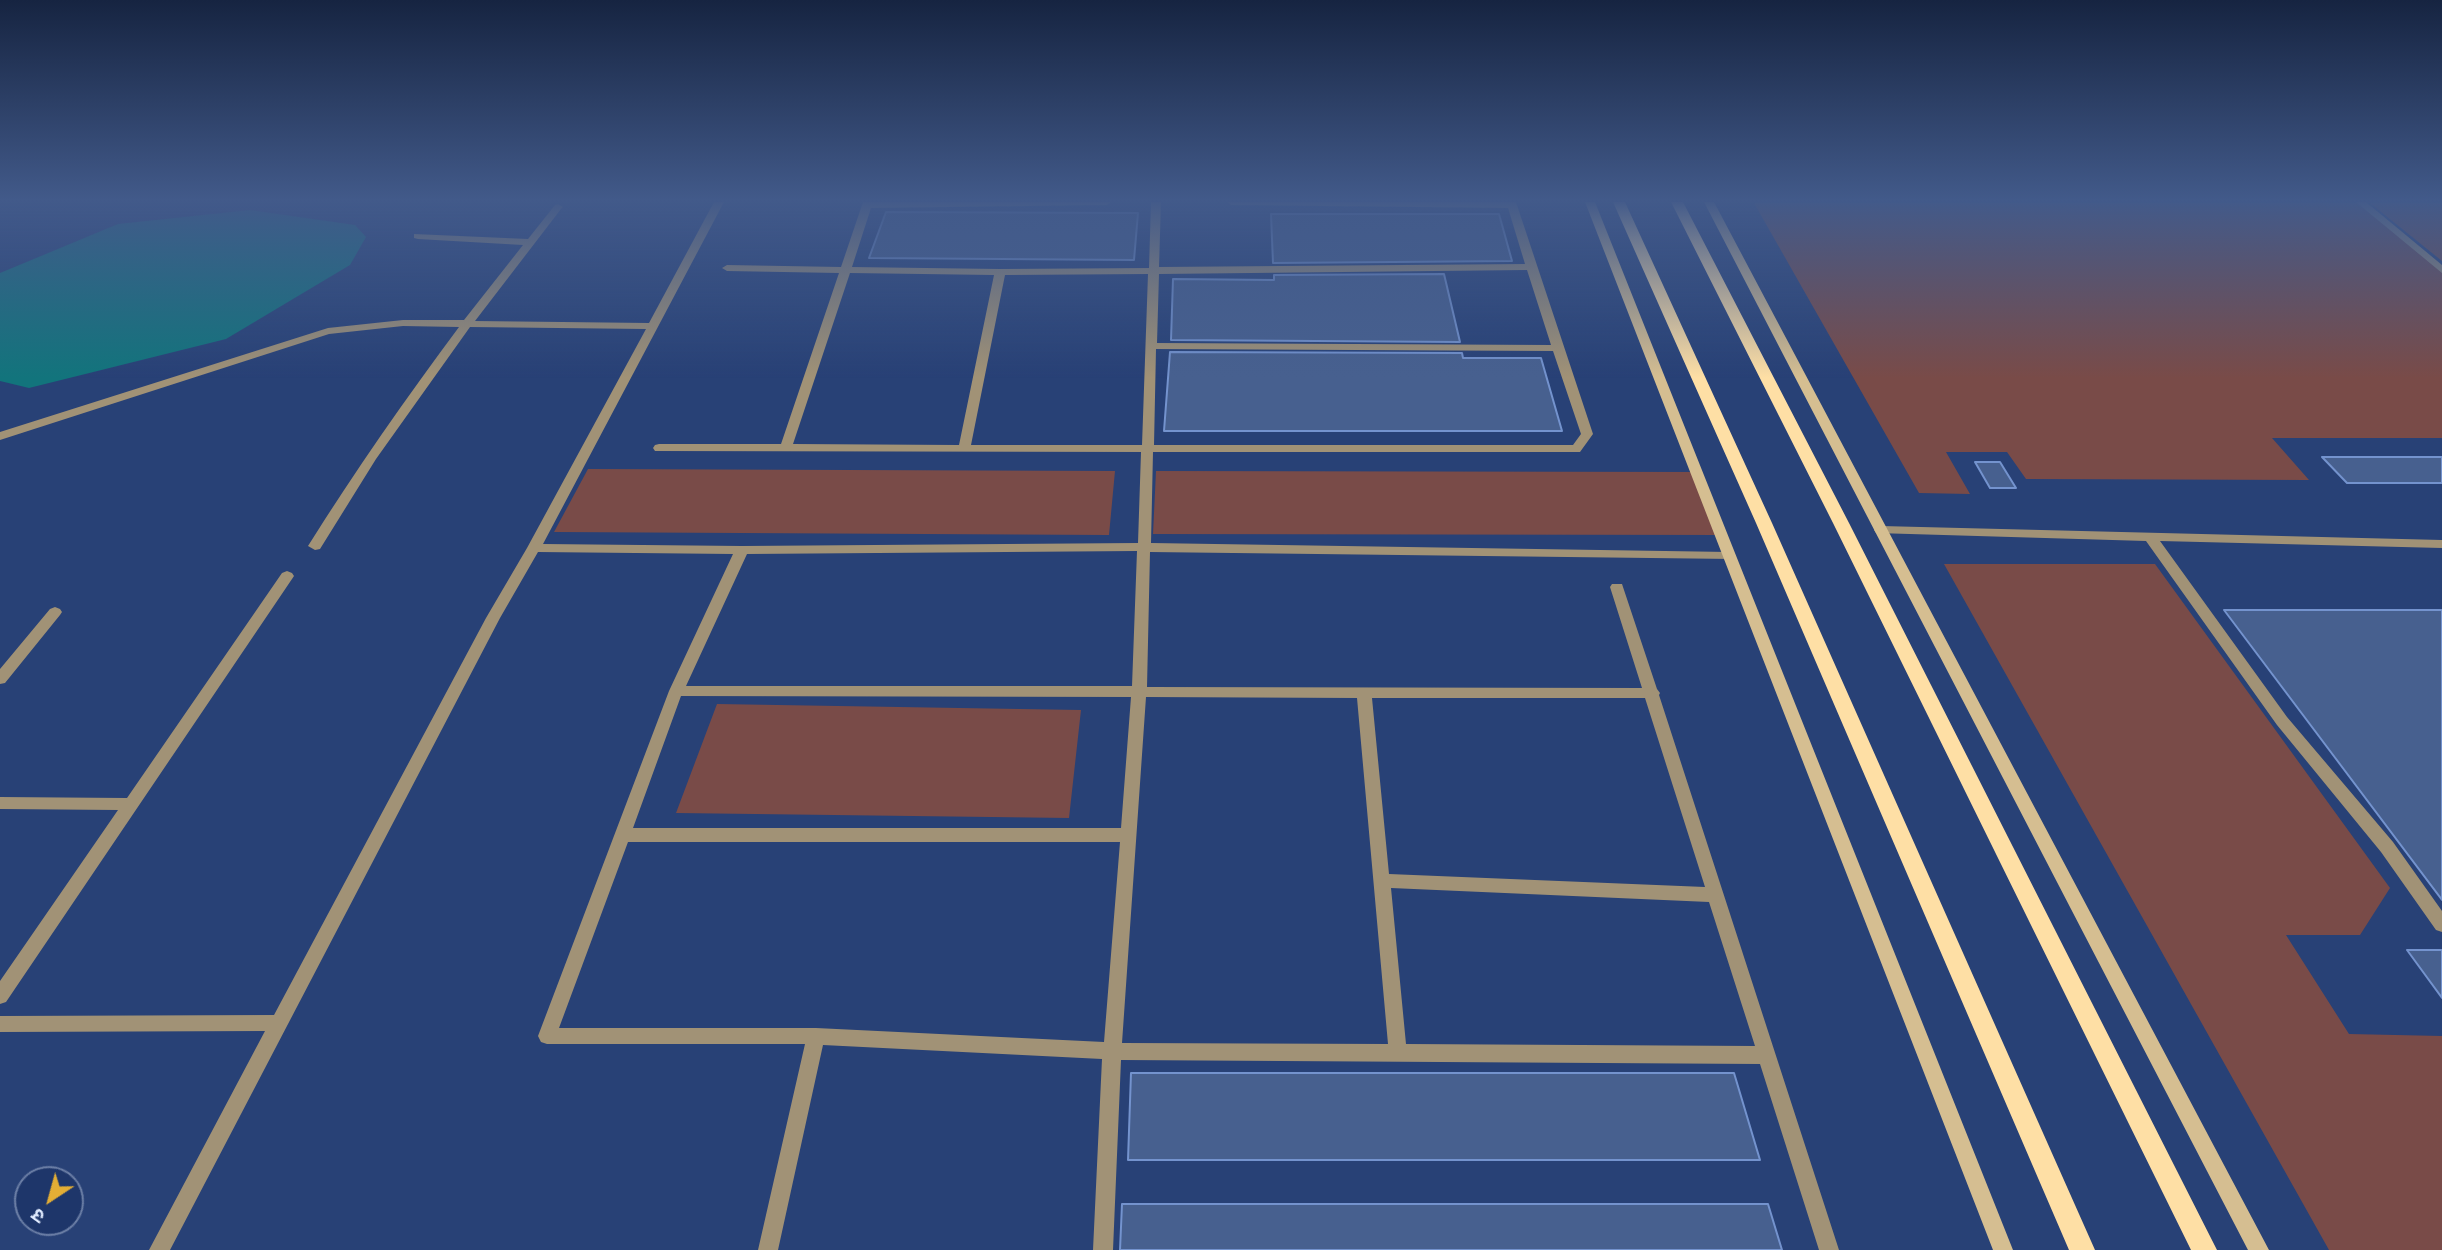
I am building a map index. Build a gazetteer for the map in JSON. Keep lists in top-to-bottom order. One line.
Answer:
{"north":"bottom left"}
